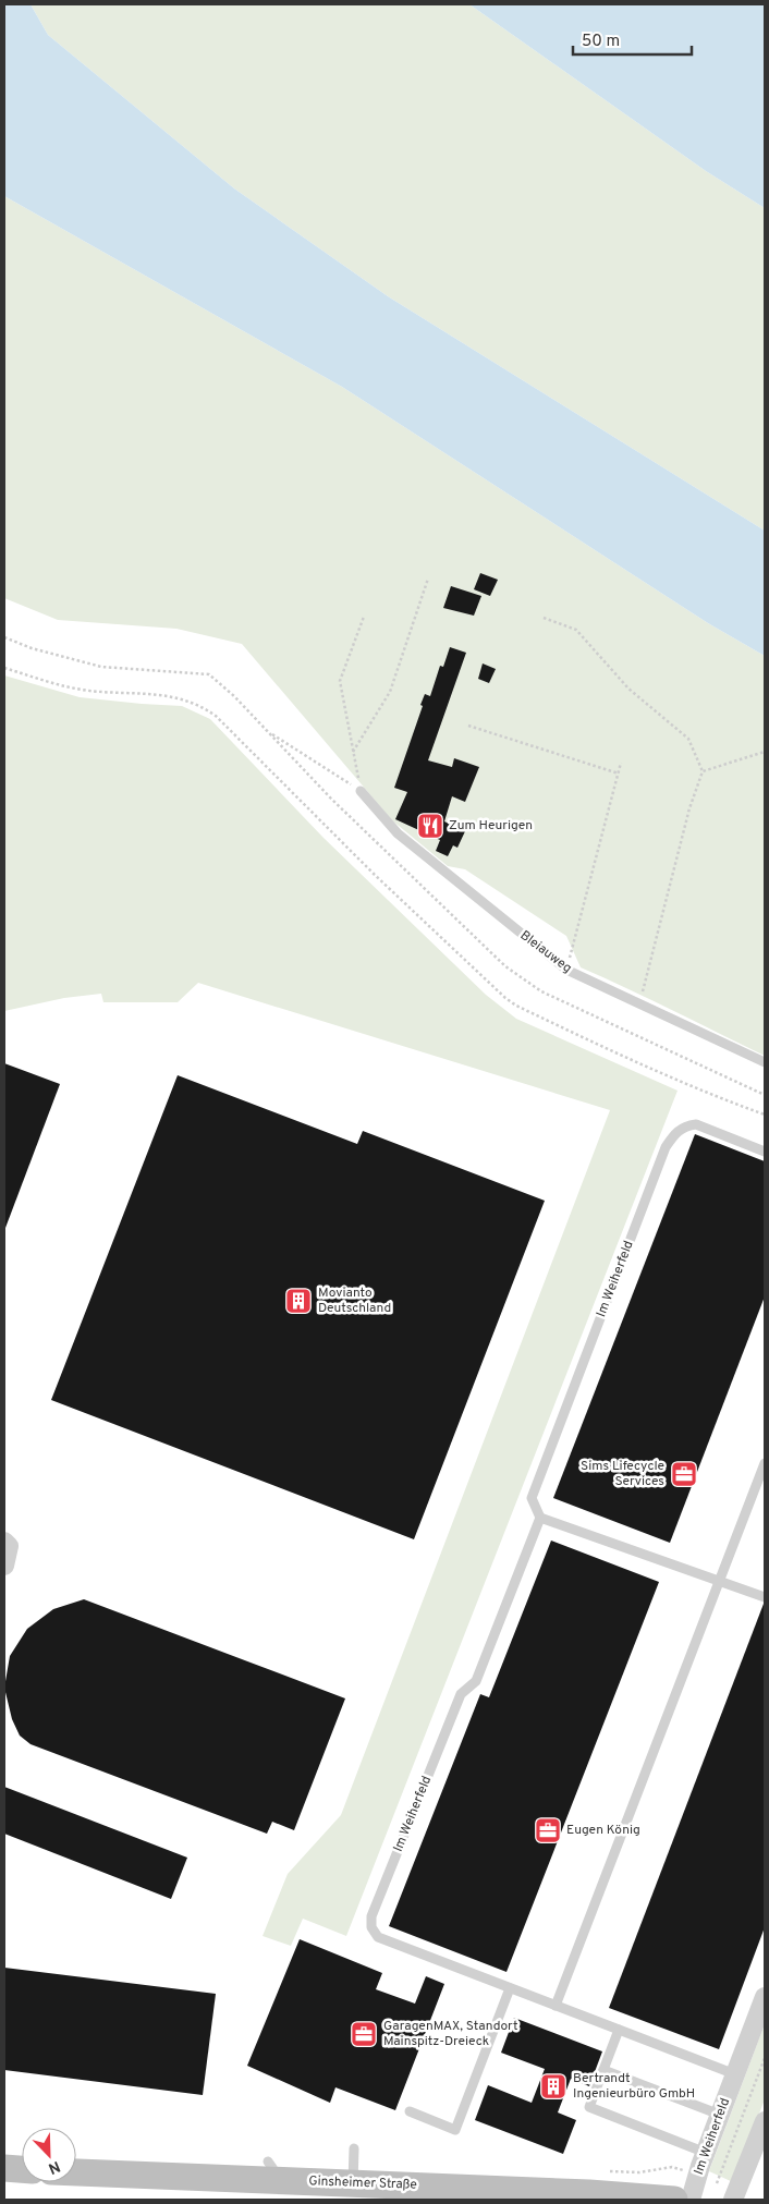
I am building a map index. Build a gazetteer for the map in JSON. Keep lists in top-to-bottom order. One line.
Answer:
{"streets":{"main road":["Ginsheimer Straße"],"street":["Im Weiherfeld"],"lane":["Bleiauweg"]},"places":{"restaurant":["Zum Heurigen"],"building":["Movianto Deutschland","Bertrandt Ingenieurbüro GmbH"],"office":["Sims Lifecycle Services","Eugen König","GaragenMAX, Standort Mainspitz-Dreieck"]},"scale_bar":"50 m","north":"bottom right"}
